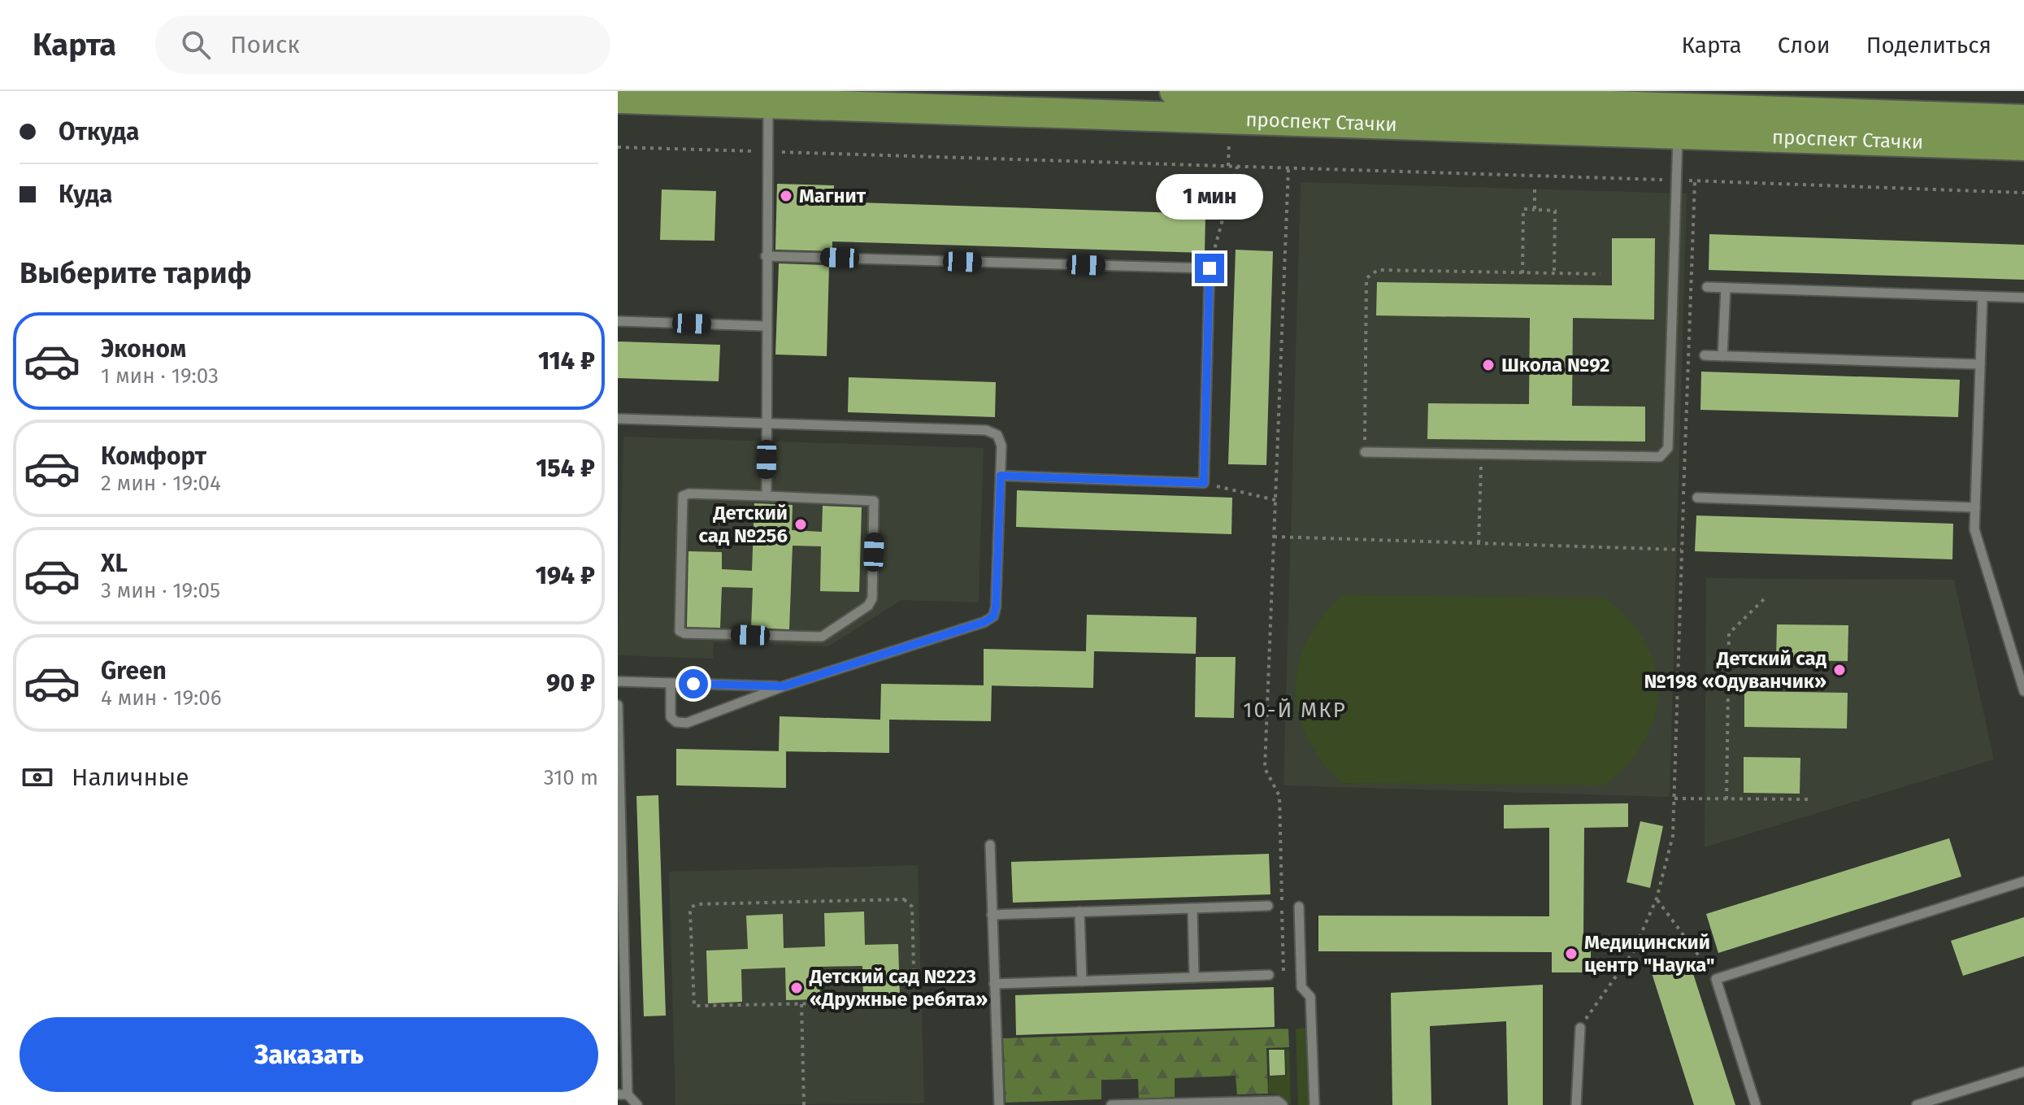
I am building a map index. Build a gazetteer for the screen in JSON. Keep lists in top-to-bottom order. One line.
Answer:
{"streets":{"main road":["проспект Стачки"]},"districts":["10-Й МКР"],"places":["Магнит","Школа №92","Детский сад №256","Детский сад №198 «Одуванчик»","Медицинский центр \"Наука\"","Детский сад №223 «Дружные ребята»"],"page":{"header":"Карта","search":"Поиск","nav":["Карта","Слои","Поделиться"],"banner":["Откуда","Куда"],"bubble":"1 мин","heading":"Выберите тариф","list":[{"name":"Эконом","note":"1 мин · 19:03","value":"114 ₽"},{"name":"Комфорт","note":"2 мин · 19:04","value":"154 ₽"},{"name":"XL","note":"3 мин · 19:05","value":"194 ₽"},{"name":"Green","note":"4 мин · 19:06","value":"90 ₽"}],"pay":["Наличные","310 m"],"buttons":"Заказать"}}
